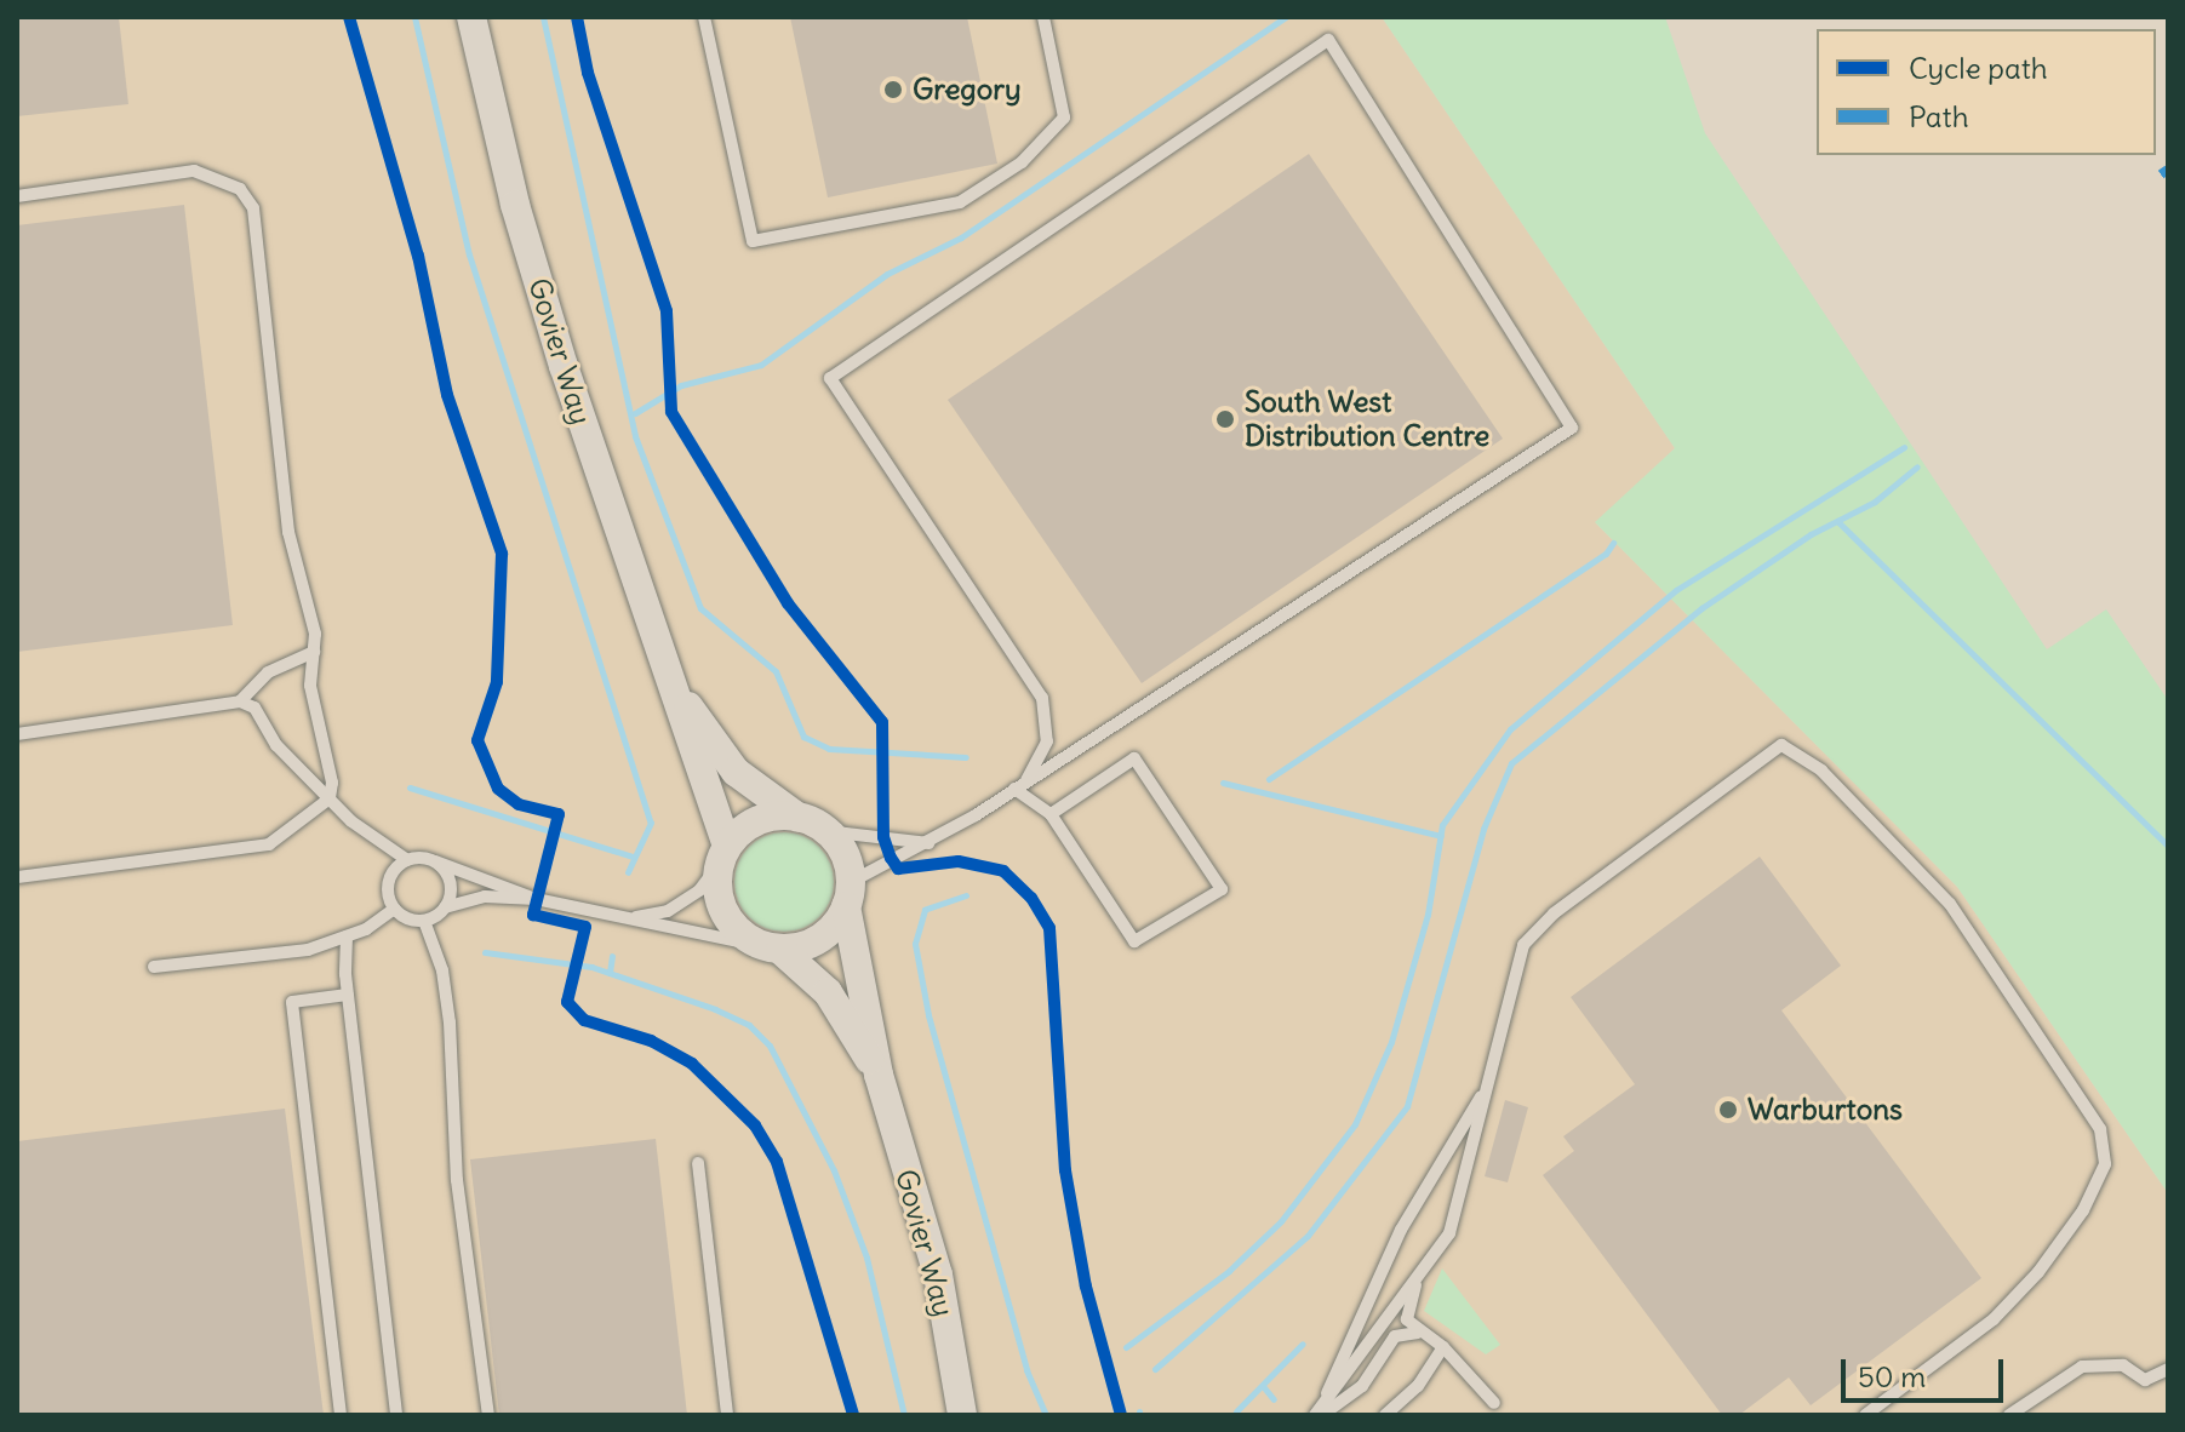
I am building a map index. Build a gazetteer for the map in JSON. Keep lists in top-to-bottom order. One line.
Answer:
{"streets":{"street":["Govier Way"]},"places":["Gregory","South West Distribution Centre","Warburtons"],"legend":["Cycle path","Path"],"scale_bar":"50 m"}
